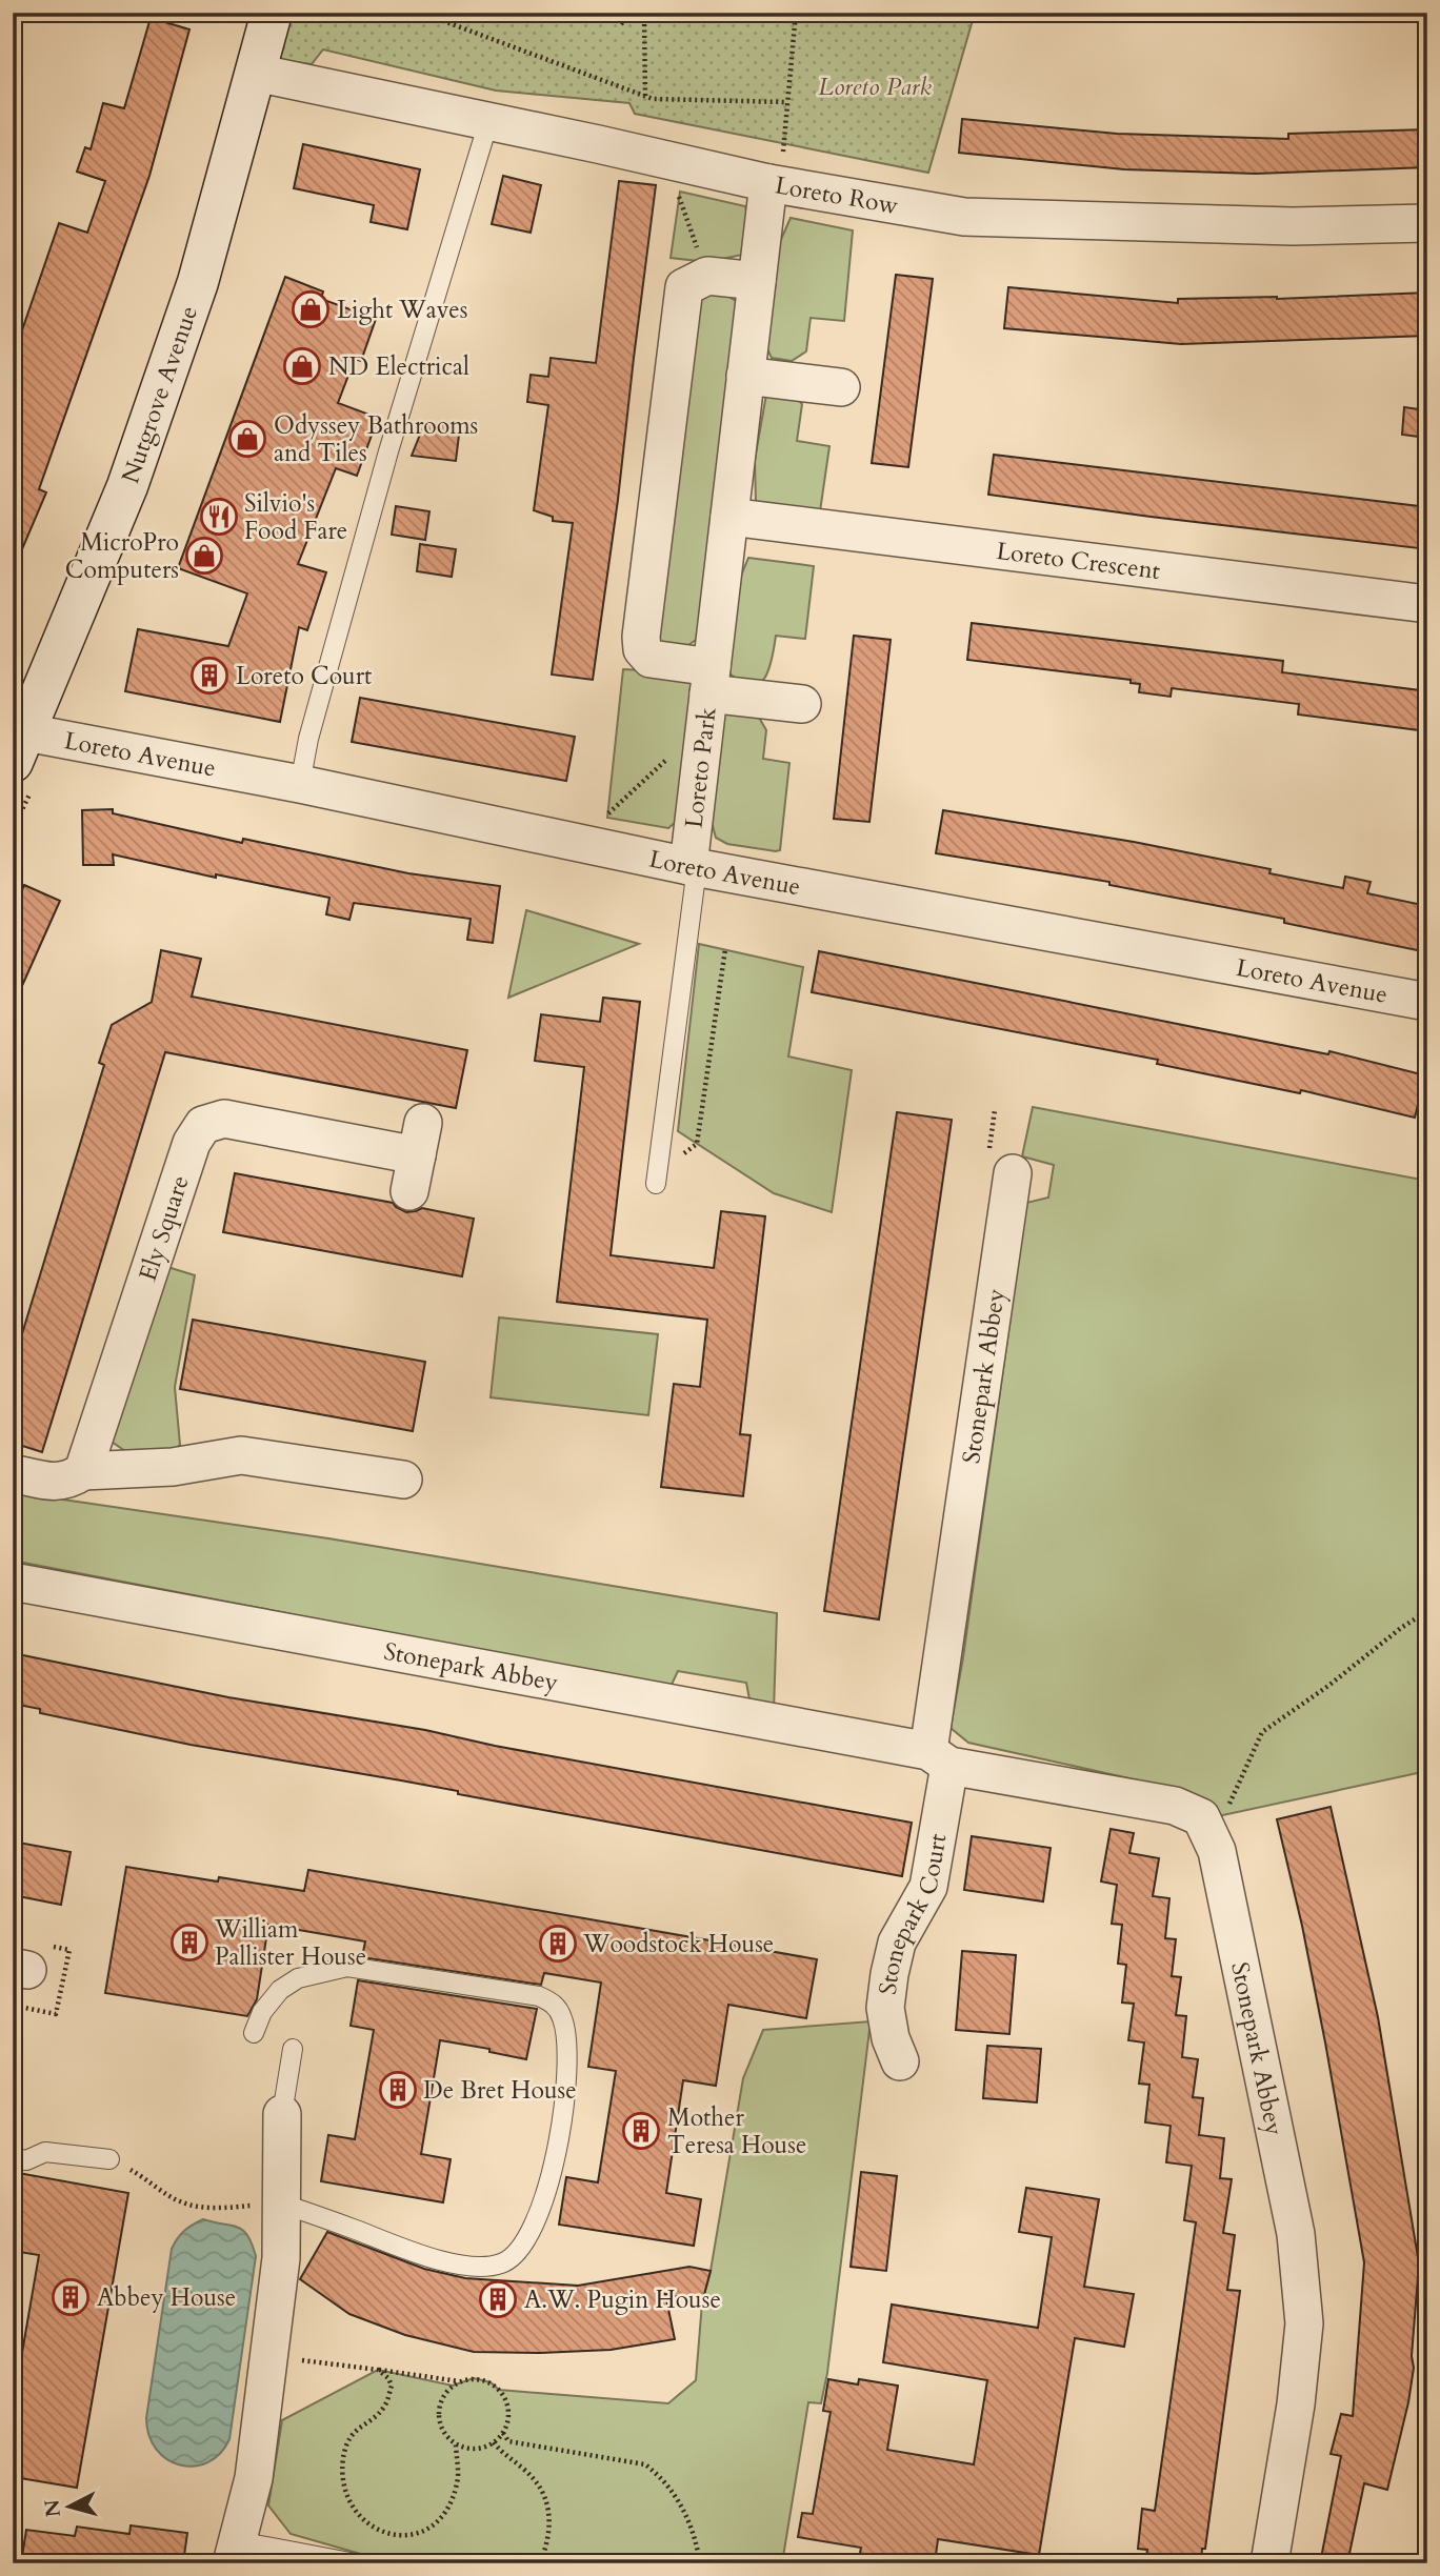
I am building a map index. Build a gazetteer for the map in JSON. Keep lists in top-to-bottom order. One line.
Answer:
{"streets":{"main road":["Nutgrove Avenue"],"street":["Loreto Row","Loreto Crescent","Loreto Avenue","Loreto Park","Ely Square","Stonepark Abbey","Stonepark Court"]},"crossings":[["Loreto Row","Nutgrove Avenue"],["Loreto Row","Loreto Park"],["Nutgrove Avenue","Loreto Avenue"],["Loreto Crescent","Loreto Park"],["Loreto Avenue","Loreto Park"],["Stonepark Abbey","Stonepark Court"]],"parks":["Loreto Park"],"places":{"shop":["Light Waves","ND Electrical","Odyssey Bathrooms and Tiles","MicroPro Computers"],"restaurant":["Silvio's Food Fare"],"building":["Loreto Court","William Pallister House","Woodstock House","De Bret House","Mother Teresa House","Abbey House","A.W. Pugin House"]},"north":"left"}
